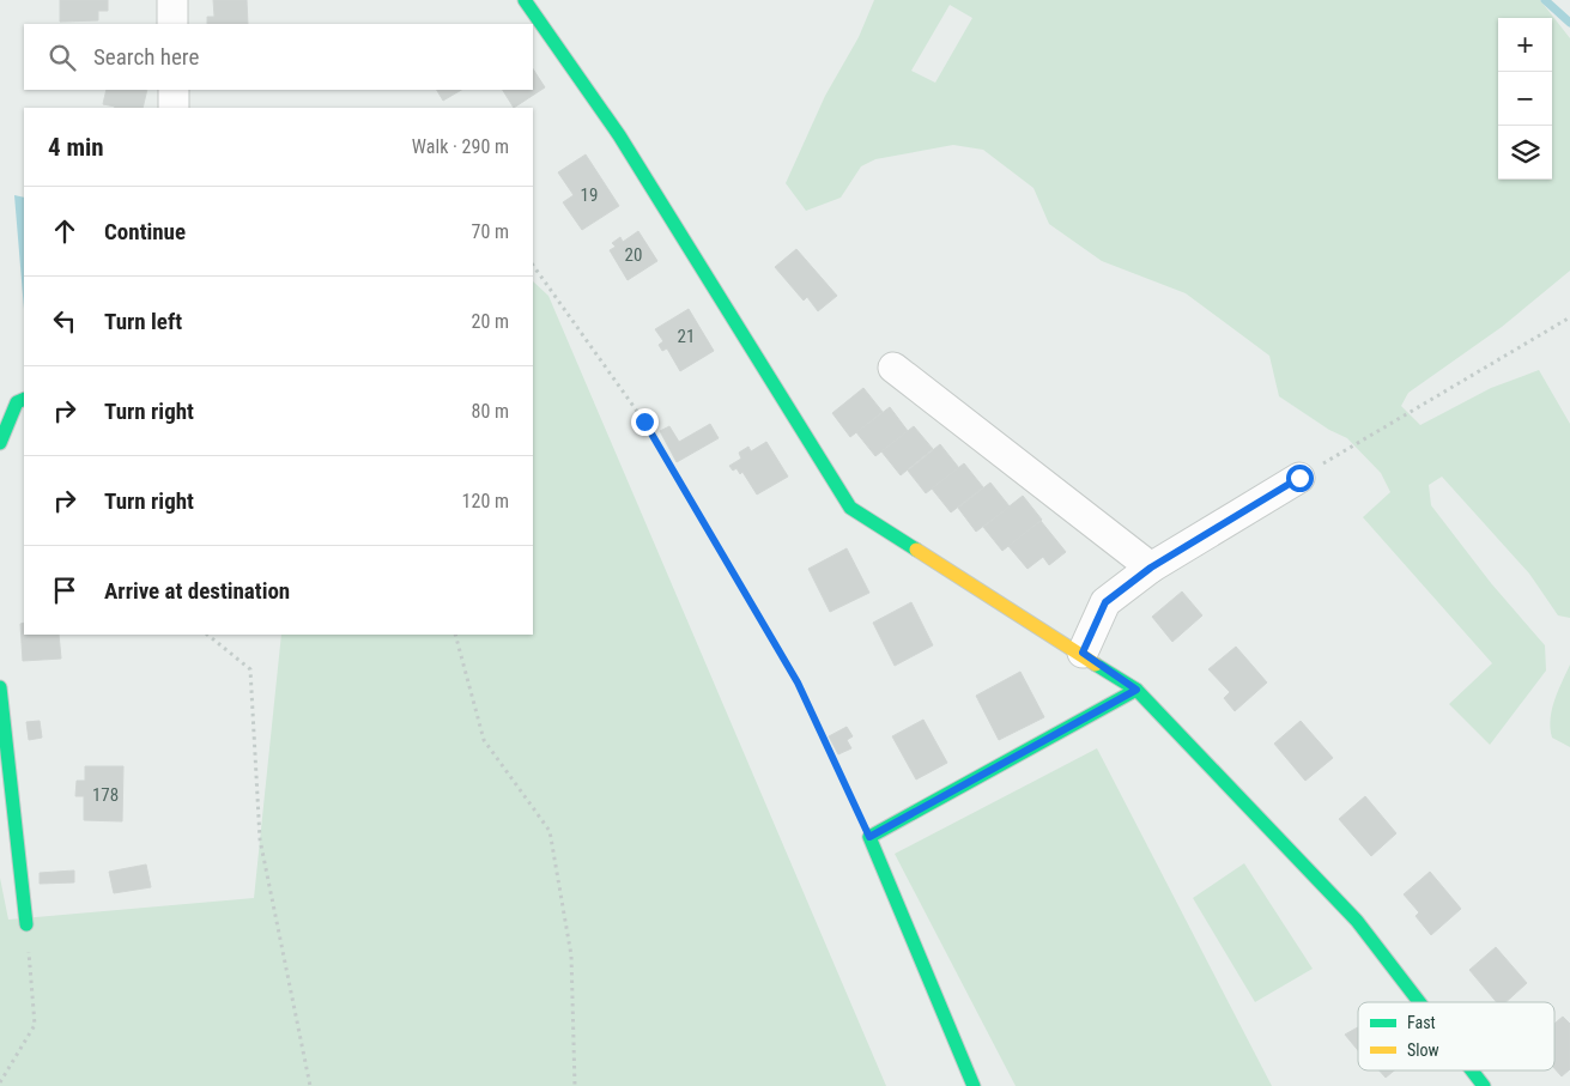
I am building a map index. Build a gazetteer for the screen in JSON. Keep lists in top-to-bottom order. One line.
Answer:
{"house_numbers":["19","20","21","178"],"legend":["Fast","Slow"],"page":{"map_buttons":["+","−"],"search":"Search here","heading":["4 min","Walk · 290 m"],"list":[["Continue","70 m"],["Turn left","20 m"],["Turn right","80 m"],["Turn right","120 m"],"Arrive at destination"]}}
